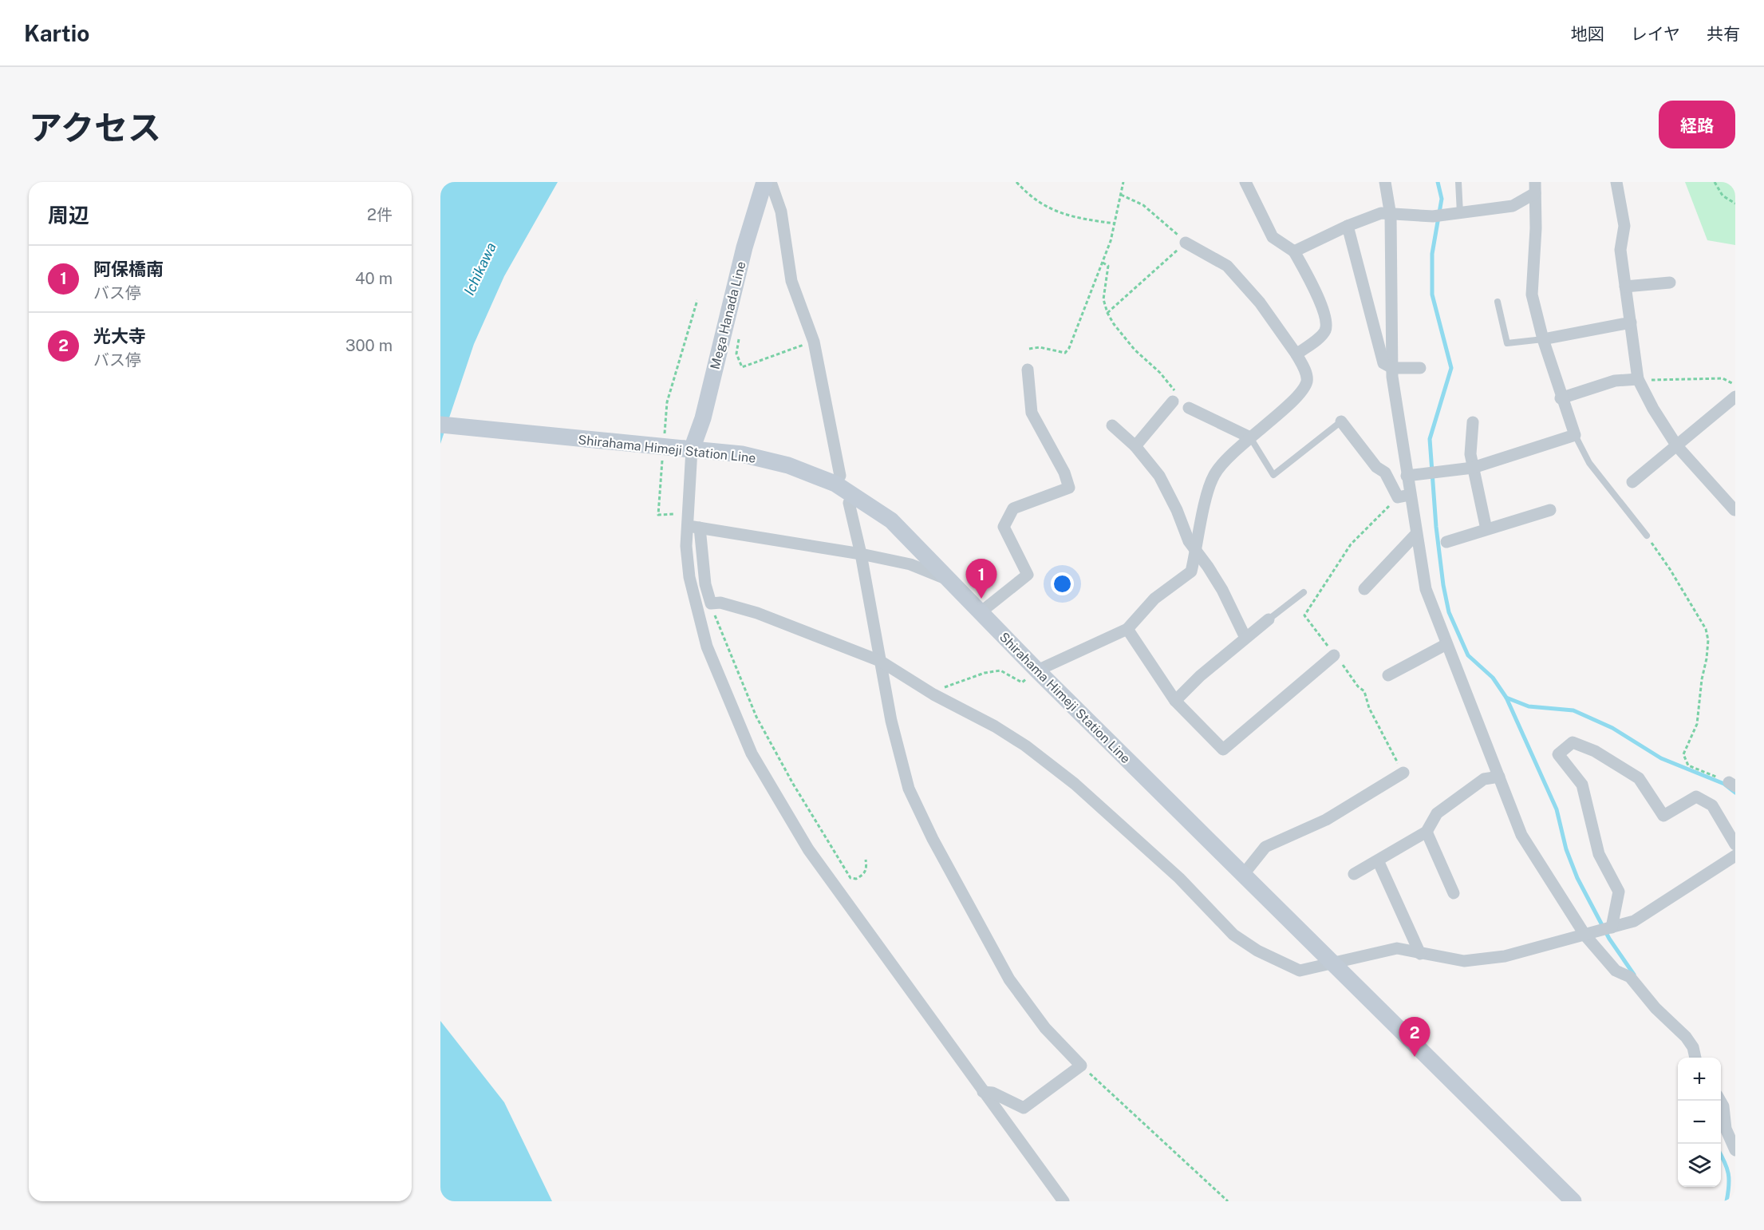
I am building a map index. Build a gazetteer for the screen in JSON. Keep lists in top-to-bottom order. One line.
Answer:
{"streets":{"main road":["Mega Hanada Line","Shirahama Himeji Station Line"]},"crossings":[["Mega Hanada Line","Shirahama Himeji Station Line"]],"water":["Ichikawa"],"page":{"header":"Kartio","nav":["地図","レイヤ","共有"],"title":"アクセス","buttons":"経路","heading":["周辺","2件"],"list":[{"mark":"1","name":"阿保橋南","note":"バス停","value":"40 m"},{"mark":"2","name":"光大寺","note":"バス停","value":"300 m"}],"pins":["1","2"],"map_buttons":["+","−"]}}
